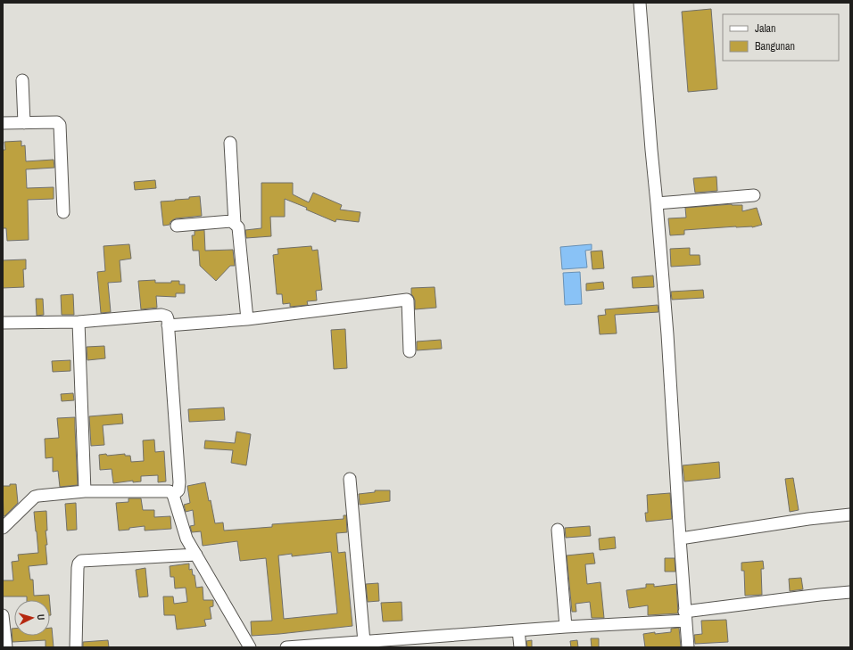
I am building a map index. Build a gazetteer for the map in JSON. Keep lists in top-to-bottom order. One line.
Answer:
{"legend":["Jalan","Bangunan"],"north":"right"}
